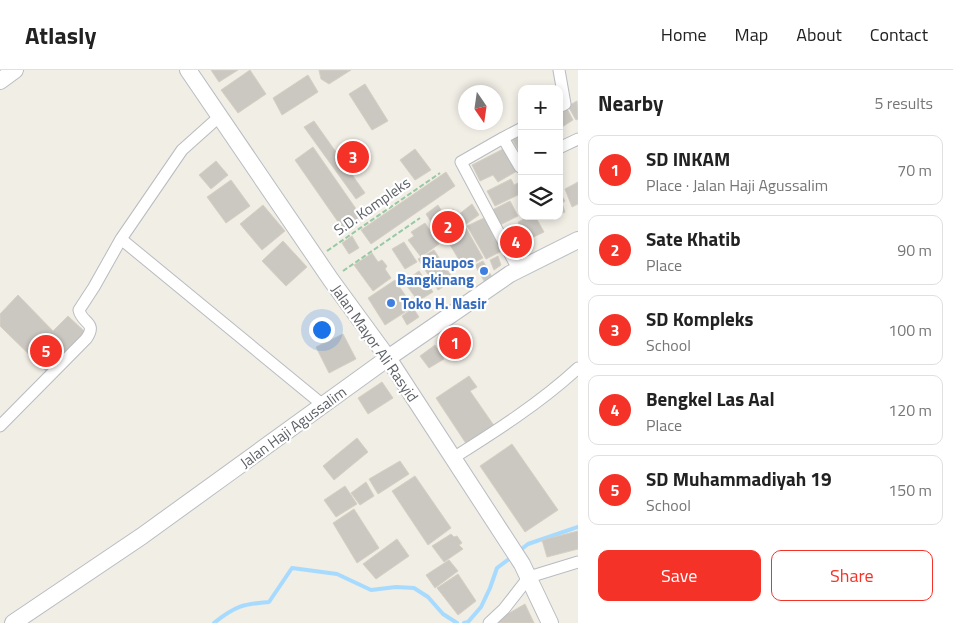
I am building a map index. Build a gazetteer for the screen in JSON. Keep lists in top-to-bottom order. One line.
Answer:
{"streets":{"street":["Jalan Mayor Ali Rasyid","Jalan Haji Agussalim"],"path":["S.D. Kompleks"]},"crossings":[["S.D. Kompleks","Jalan Mayor Ali Rasyid"],["Jalan Mayor Ali Rasyid","Jalan Haji Agussalim"]],"places":["Riaupos Bangkinang","Toko H. Nasir"],"north":"bottom","page":{"header":"Atlasly","nav":["Home","Map","About","Contact"],"heading":["Nearby","5 results"],"map_buttons":["+","−"],"list":[{"mark":"1","name":"SD INKAM","note":"Place · Jalan Haji Agussalim","value":"70 m"},{"mark":"2","name":"Sate Khatib","note":"Place","value":"90 m"},{"mark":"3","name":"SD Kompleks","note":"School","value":"100 m"},{"mark":"4","name":"Bengkel Las Aal","note":"Place","value":"120 m"},{"mark":"5","name":"SD Muhammadiyah 19","note":"School","value":"150 m"}],"pins":["3","2","4","1","5"],"buttons":["Save","Share"]}}
